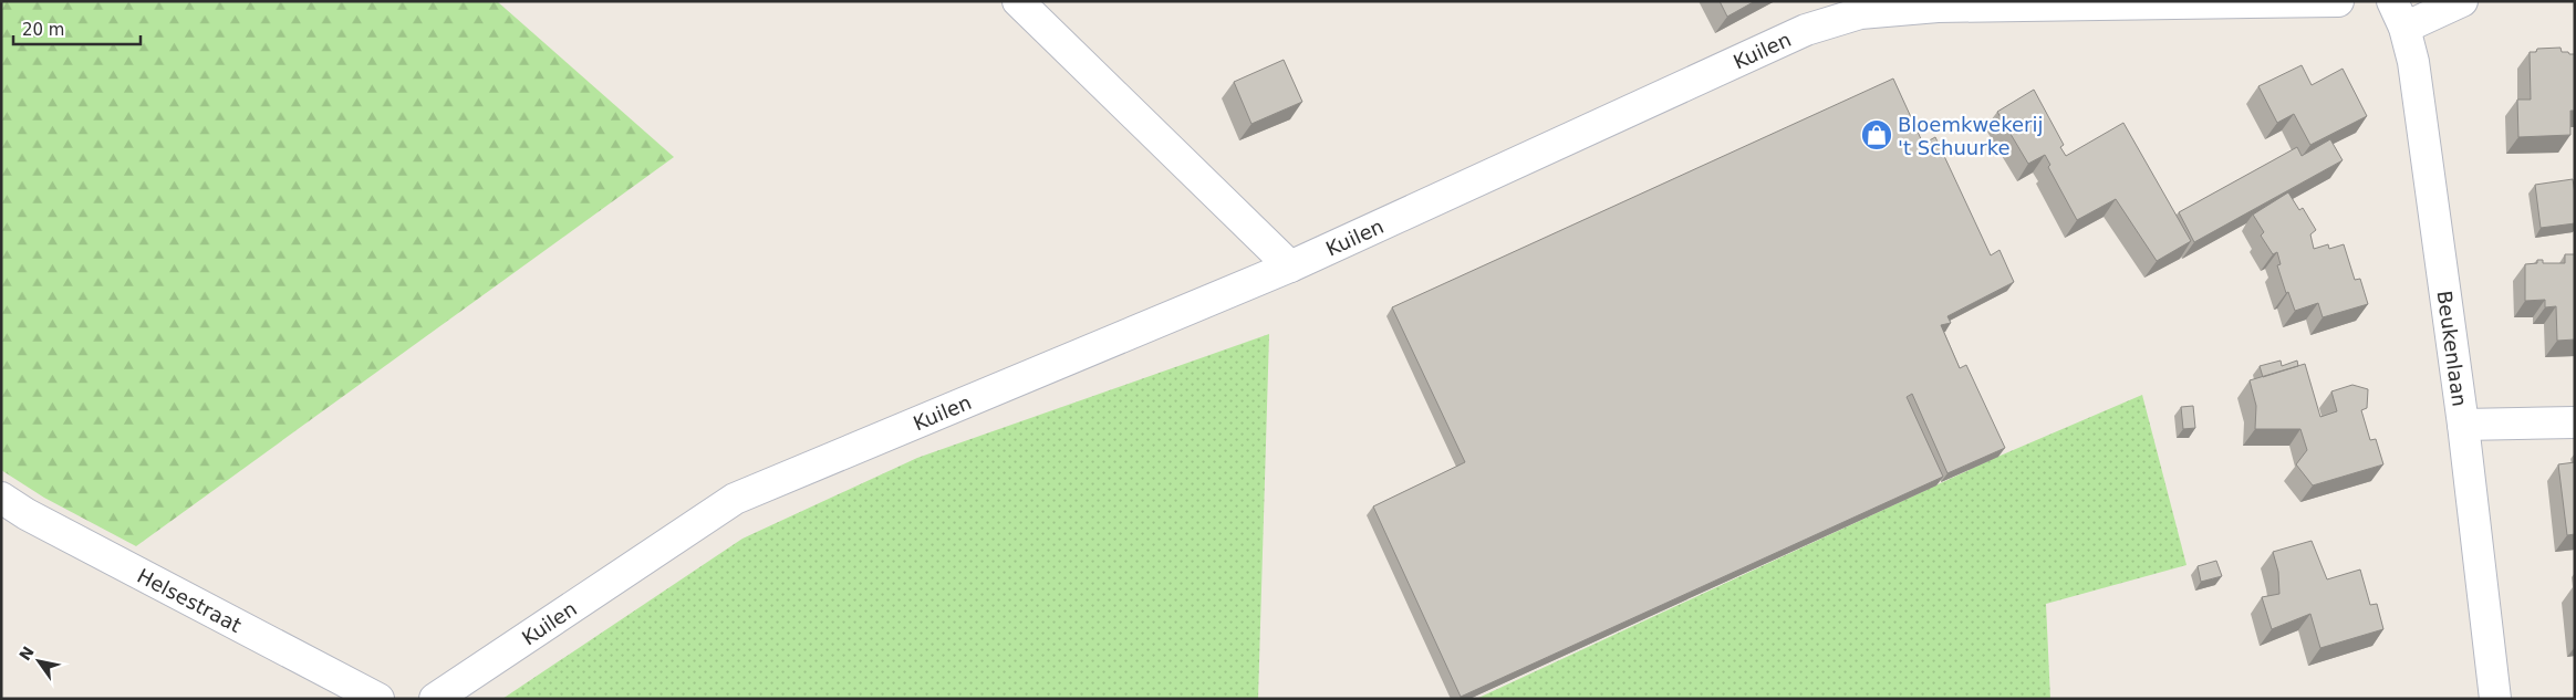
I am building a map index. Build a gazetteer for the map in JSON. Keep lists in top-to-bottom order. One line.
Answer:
{"streets":{"street":["Kuilen","Beukenlaan","Helsestraat"]},"places":{"shop":["Bloemkwekerij 't Schuurke"]},"scale_bar":"20 m","north":"top left"}
